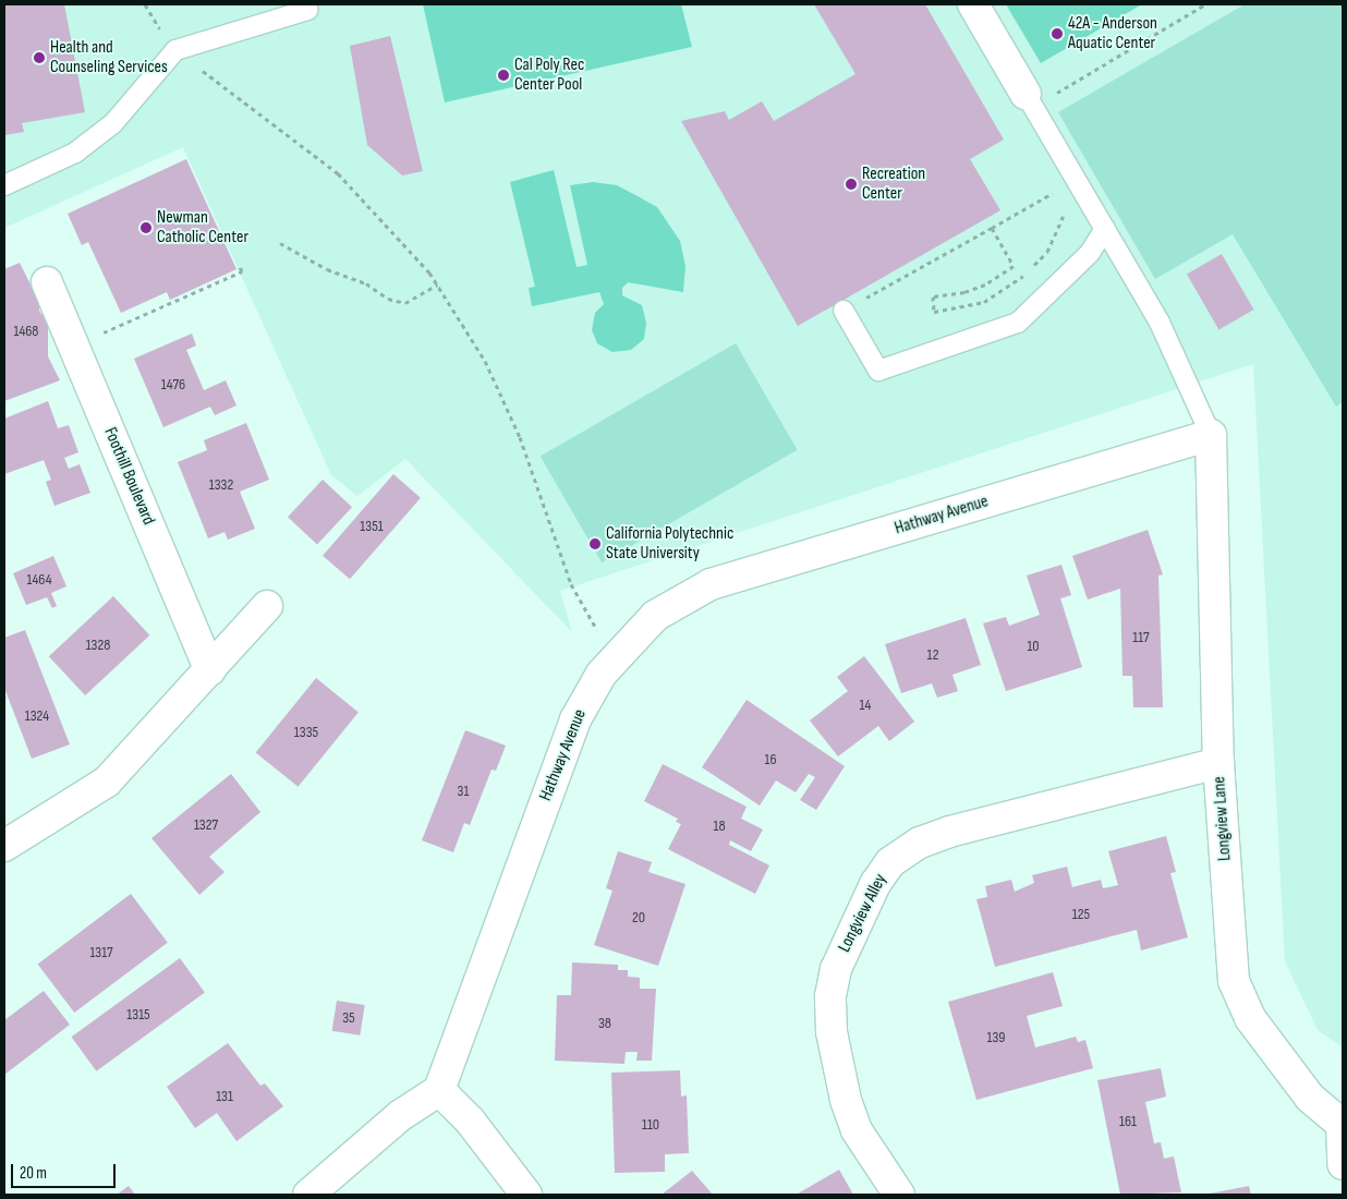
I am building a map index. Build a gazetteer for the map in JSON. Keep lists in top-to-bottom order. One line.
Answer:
{"streets":{"street":["Foothill Boulevard","Hathway Avenue","Longview Lane","Longview Alley"]},"crossings":[["Hathway Avenue","Longview Lane"],["Longview Lane","Longview Alley"]],"places":["42A - Anderson Aquatic Center","Health and Counseling Services","Cal Poly Rec Center Pool","Recreation Center","Newman Catholic Center","California Polytechnic State University"],"house_numbers":["1468","1476","1332","1351","1464","117","1328","10","12","14","1324","1335","16","31","1327","18","125","20","1317","1315","35","38","139","131","161","110"],"scale_bar":"20 m"}
